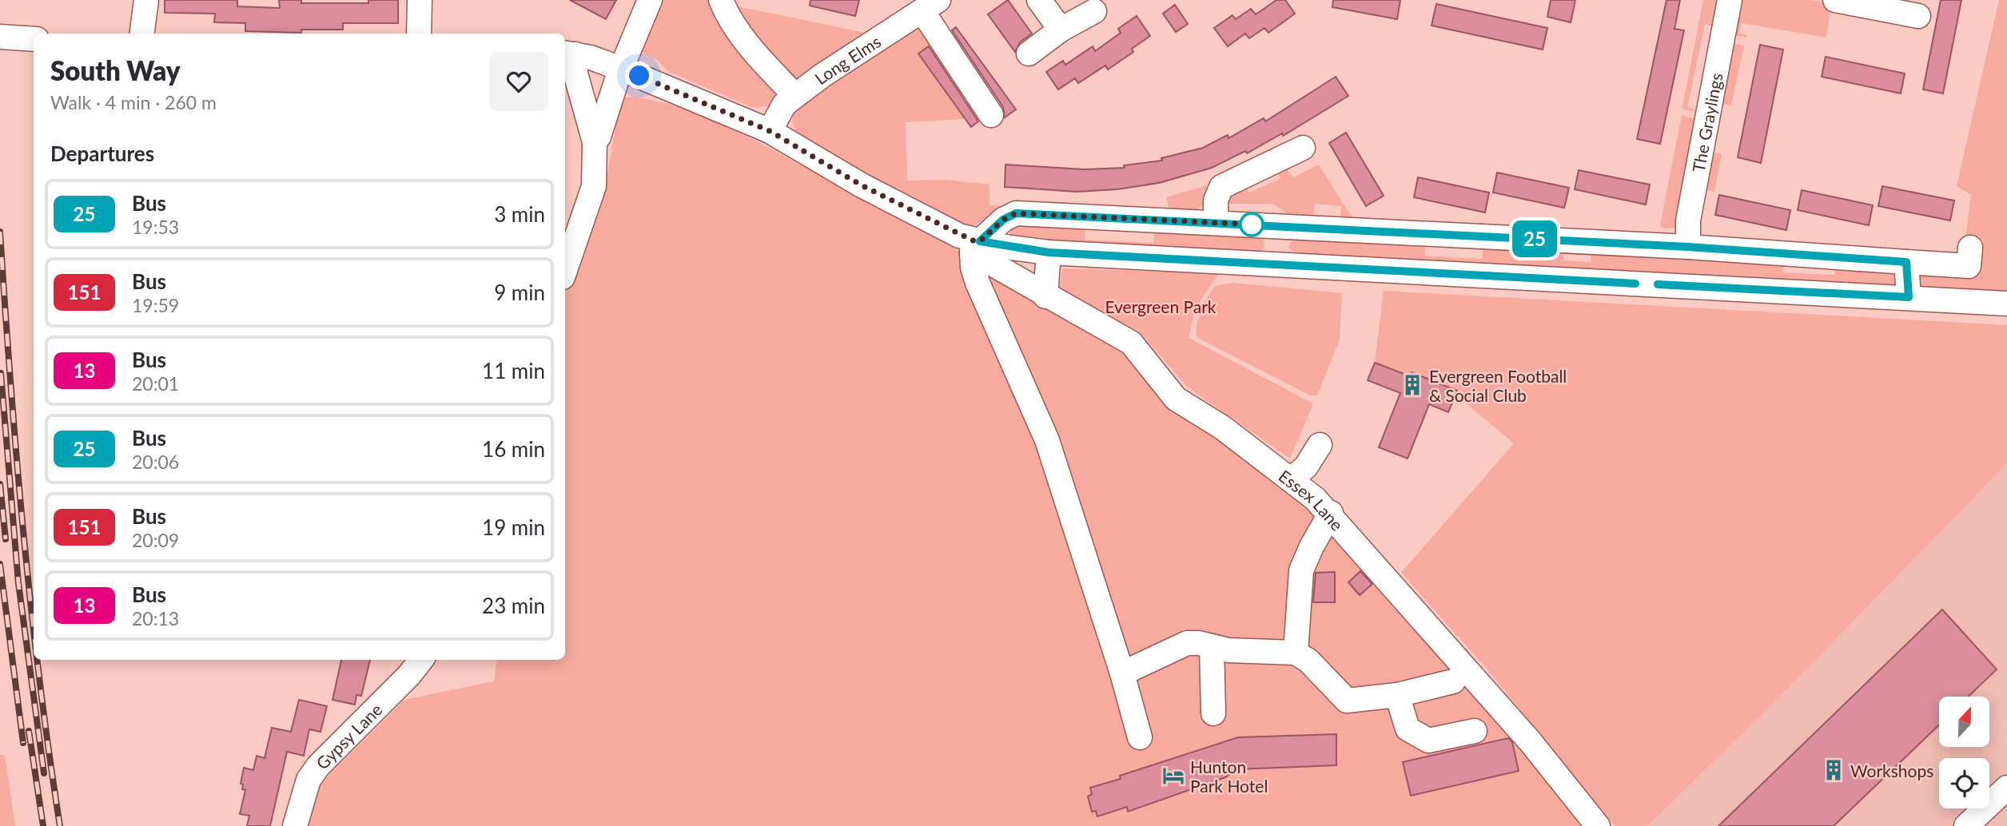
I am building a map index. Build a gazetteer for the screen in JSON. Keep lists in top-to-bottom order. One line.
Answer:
{"streets":{"street":["Long Elms","The Graylings","Essex Lane","Gypsy Lane"]},"parks":["Evergreen Park"],"places":{"building":["Evergreen Football & Social Club","Workshops"],"hotel":["Hunton Park Hotel"]},"lines":["bus line 25"],"north":"top","page":{"on_map":"25","heading":[["South Way","Walk · 4 min · 260 m"],"Departures"],"list":[{"mark":"25","name":"Bus","note":"19:53","value":"3 min"},{"mark":"151","name":"Bus","note":"19:59","value":"9 min"},{"mark":"13","name":"Bus","note":"20:01","value":"11 min"},{"mark":"25","name":"Bus","note":"20:06","value":"16 min"},{"mark":"151","name":"Bus","note":"20:09","value":"19 min"},{"mark":"13","name":"Bus","note":"20:13","value":"23 min"}]}}
